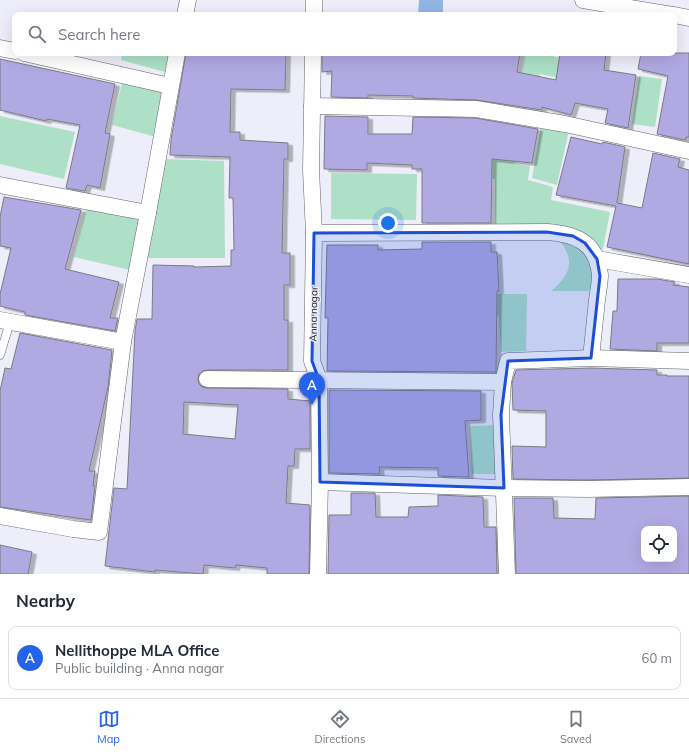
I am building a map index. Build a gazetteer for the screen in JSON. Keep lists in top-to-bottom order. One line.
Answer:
{"streets":{"street":["Anna nagar"]},"page":{"search":"Search here","pins":"A","heading":"Nearby","list":[{"mark":"A","name":"Nellithoppe MLA Office","note":"Public building · Anna nagar","value":"60 m"}],"nav":["Map","Directions","Saved"]}}
